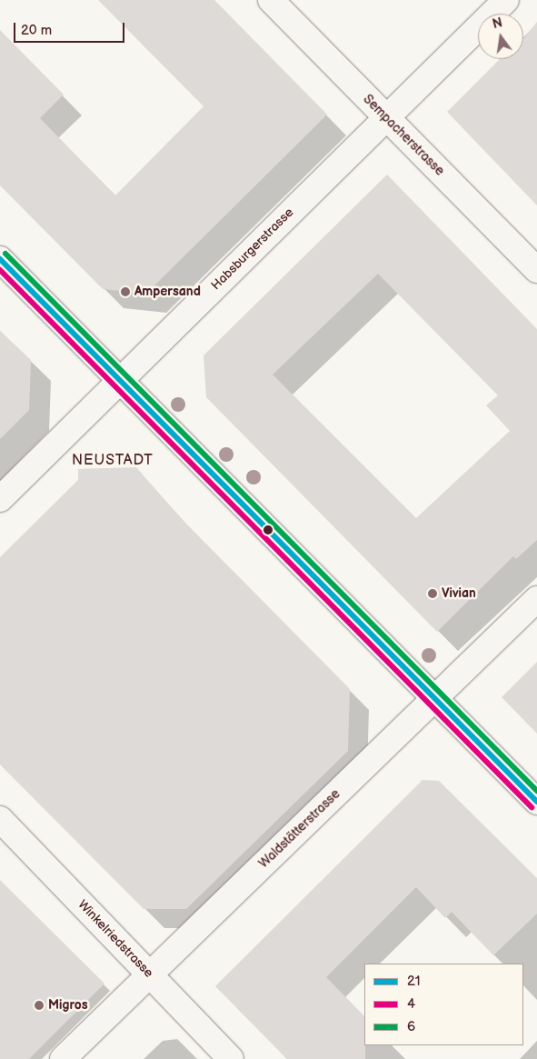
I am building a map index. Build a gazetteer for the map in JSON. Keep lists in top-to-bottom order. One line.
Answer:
{"streets":{"street":["Sempacherstrasse","Habsburgerstrasse","Waldstätterstrasse","Winkelriedstrasse"]},"crossings":[["Sempacherstrasse","Habsburgerstrasse"],["Waldstätterstrasse","Winkelriedstrasse"]],"districts":["NEUSTADT"],"places":["Ampersand","Vivian","Migros"],"lines":["transit line 6","transit line 21","transit line 4"],"legend":["21","4","6"],"scale_bar":"20 m","north":"top"}
